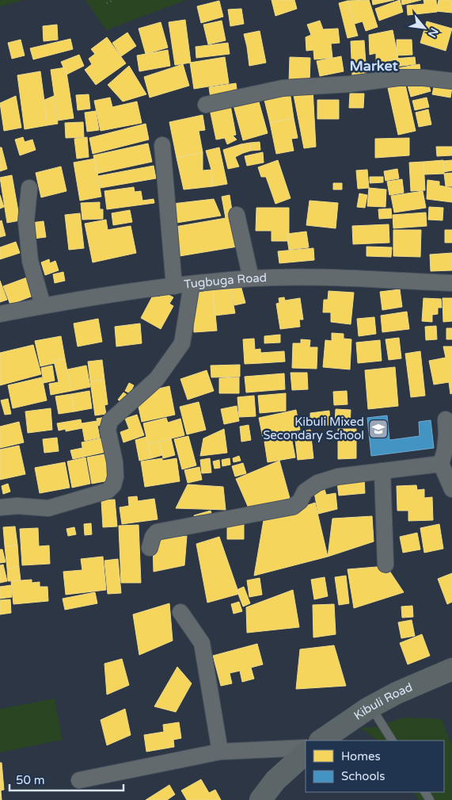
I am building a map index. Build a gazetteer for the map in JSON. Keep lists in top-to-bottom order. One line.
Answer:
{"streets":{"street":["Tugbuga Road","Kibuli Road"]},"districts":["Market"],"places":{"school or university":["Kibuli Mixed Secondary School"]},"legend":["Homes","Schools"],"scale_bar":"50 m","north":"bottom right"}
